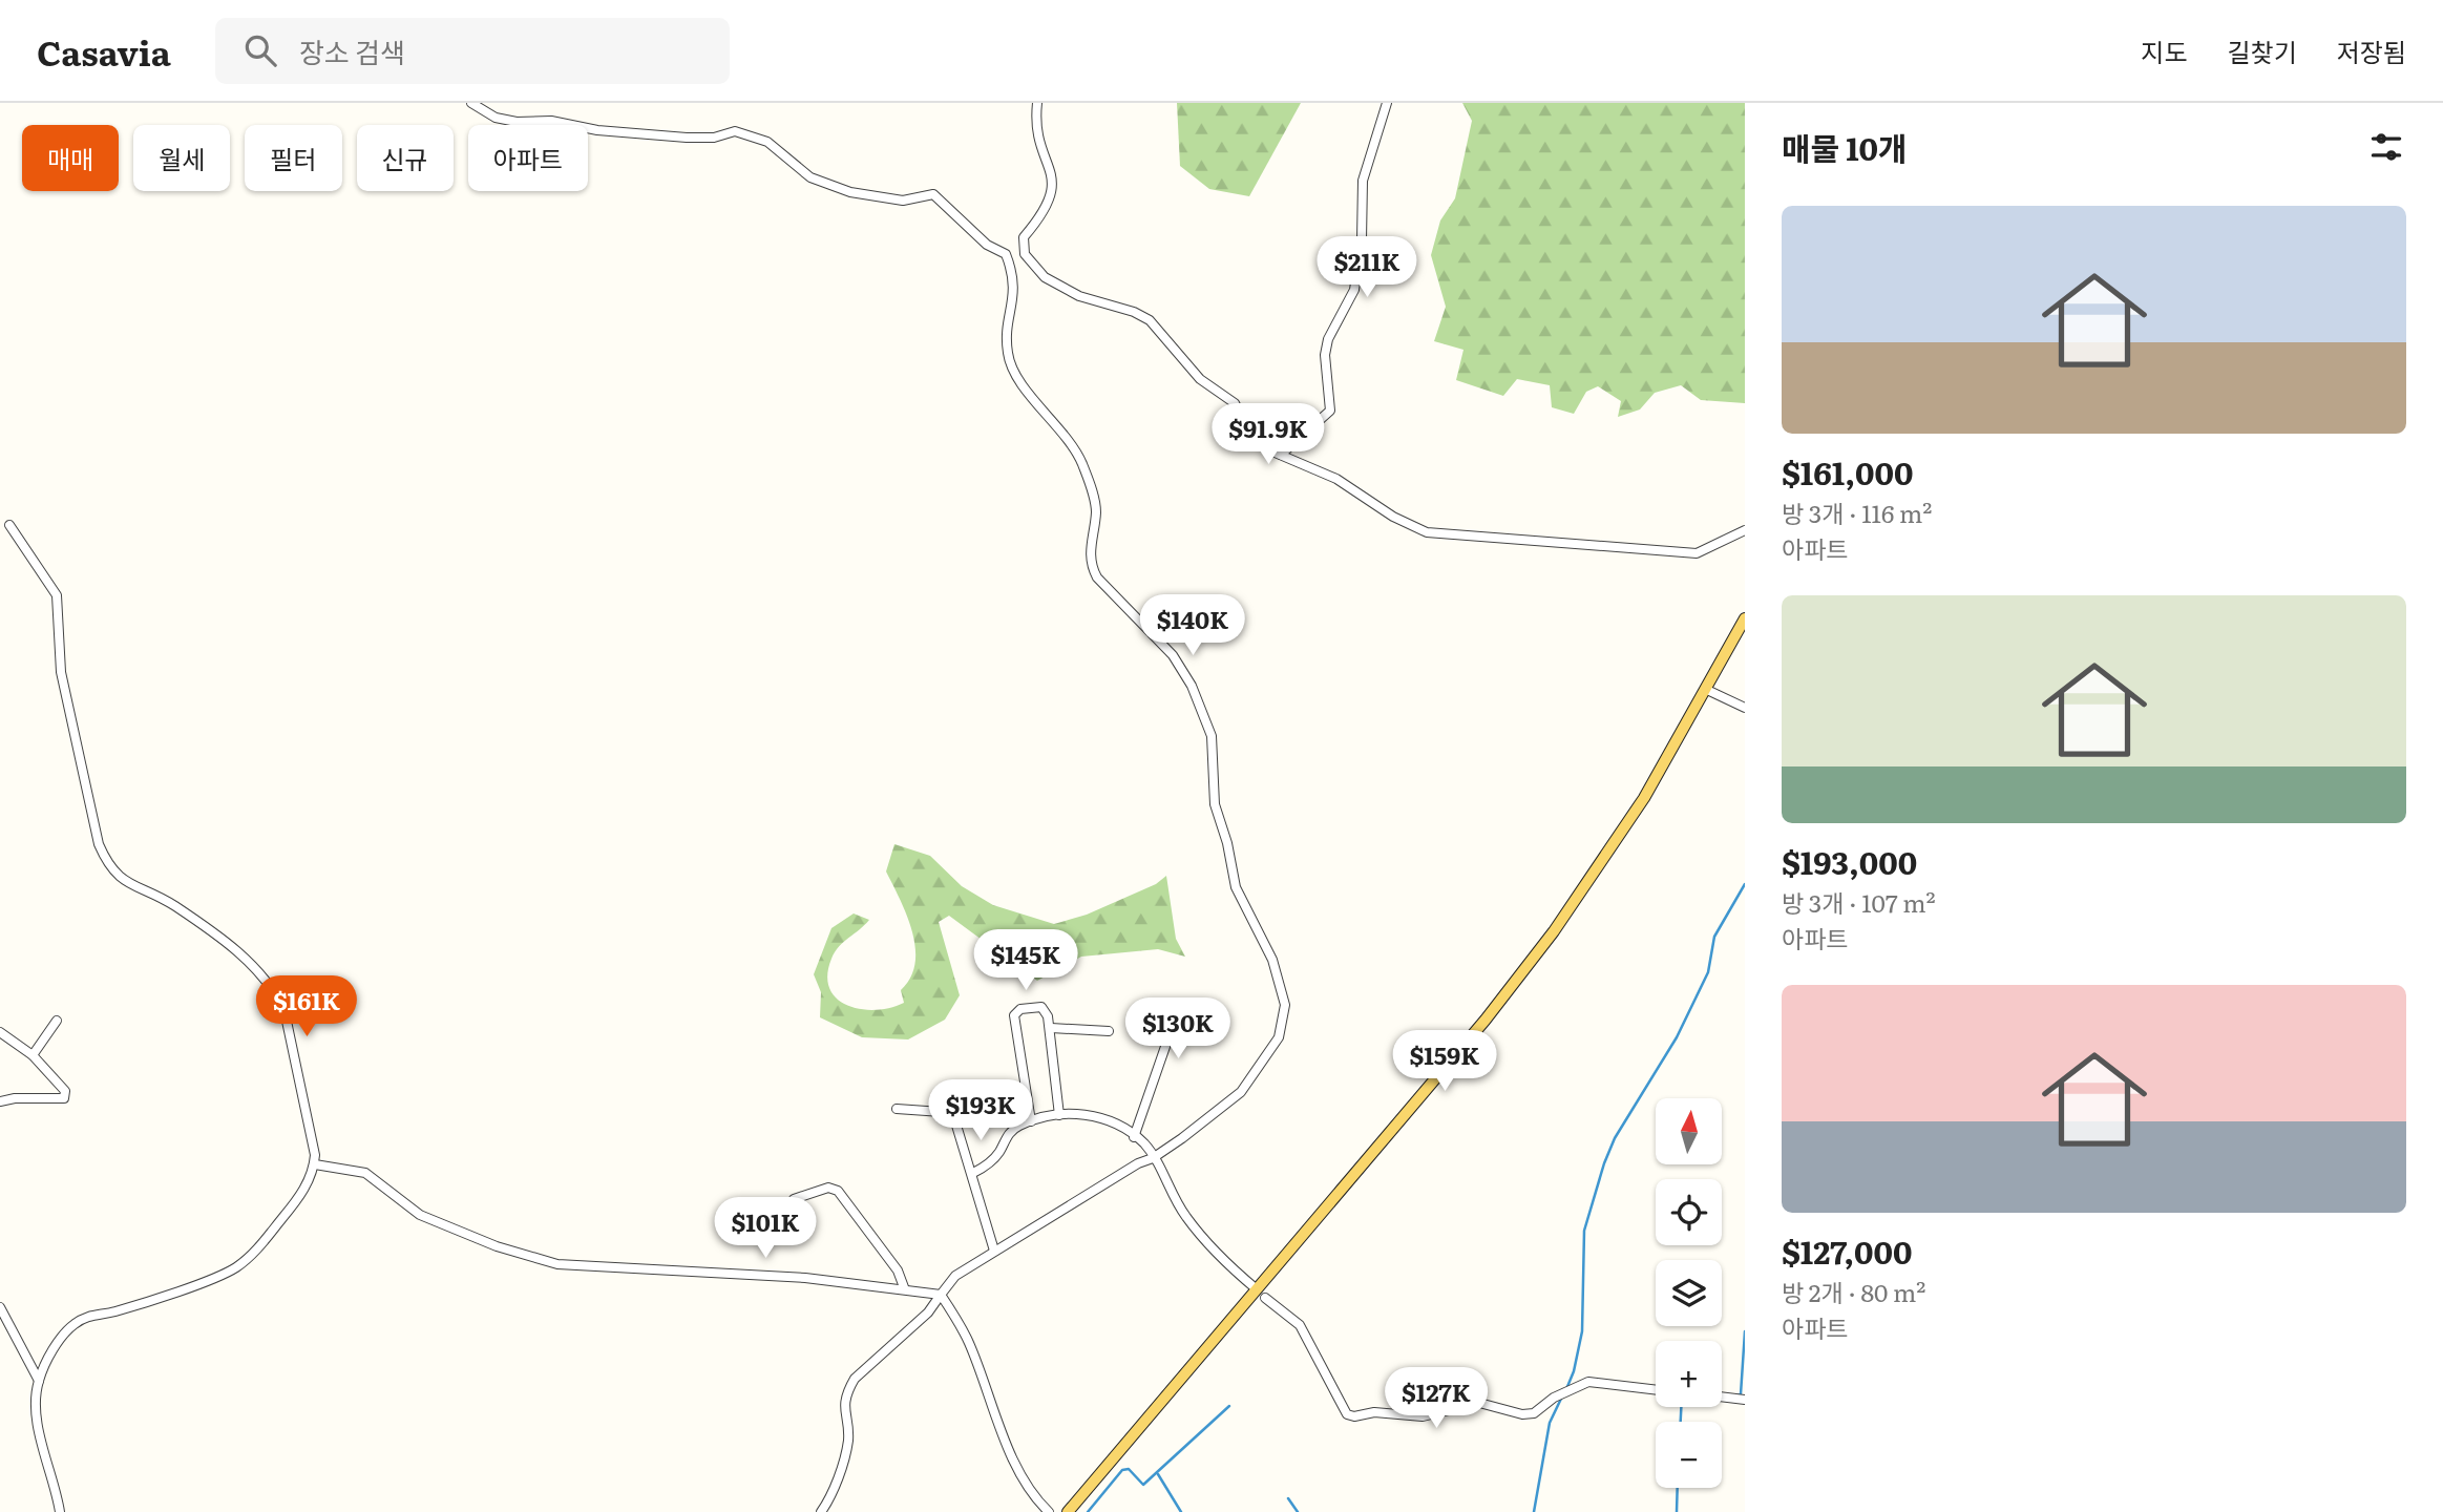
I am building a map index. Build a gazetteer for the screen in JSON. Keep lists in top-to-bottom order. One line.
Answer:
{"north":"top","page":{"header":"Casavia","search":"장소 검색","nav":["지도","길찾기","저장됨"],"heading":"매물 10개","chip":["매매","월세","필터","신규","아파트"],"list":[{"name":"$161,000","note":"방 3개 · 116 m² · 아파트"},{"name":"$193,000","note":"방 3개 · 107 m² · 아파트"},{"name":"$127,000","note":"방 2개 · 80 m² · 아파트"}],"price":["$211K","$91.9K","$140K","$145K","$161K","$130K","$159K","$193K","$101K","$127K"],"map_buttons":["+","−"]}}
